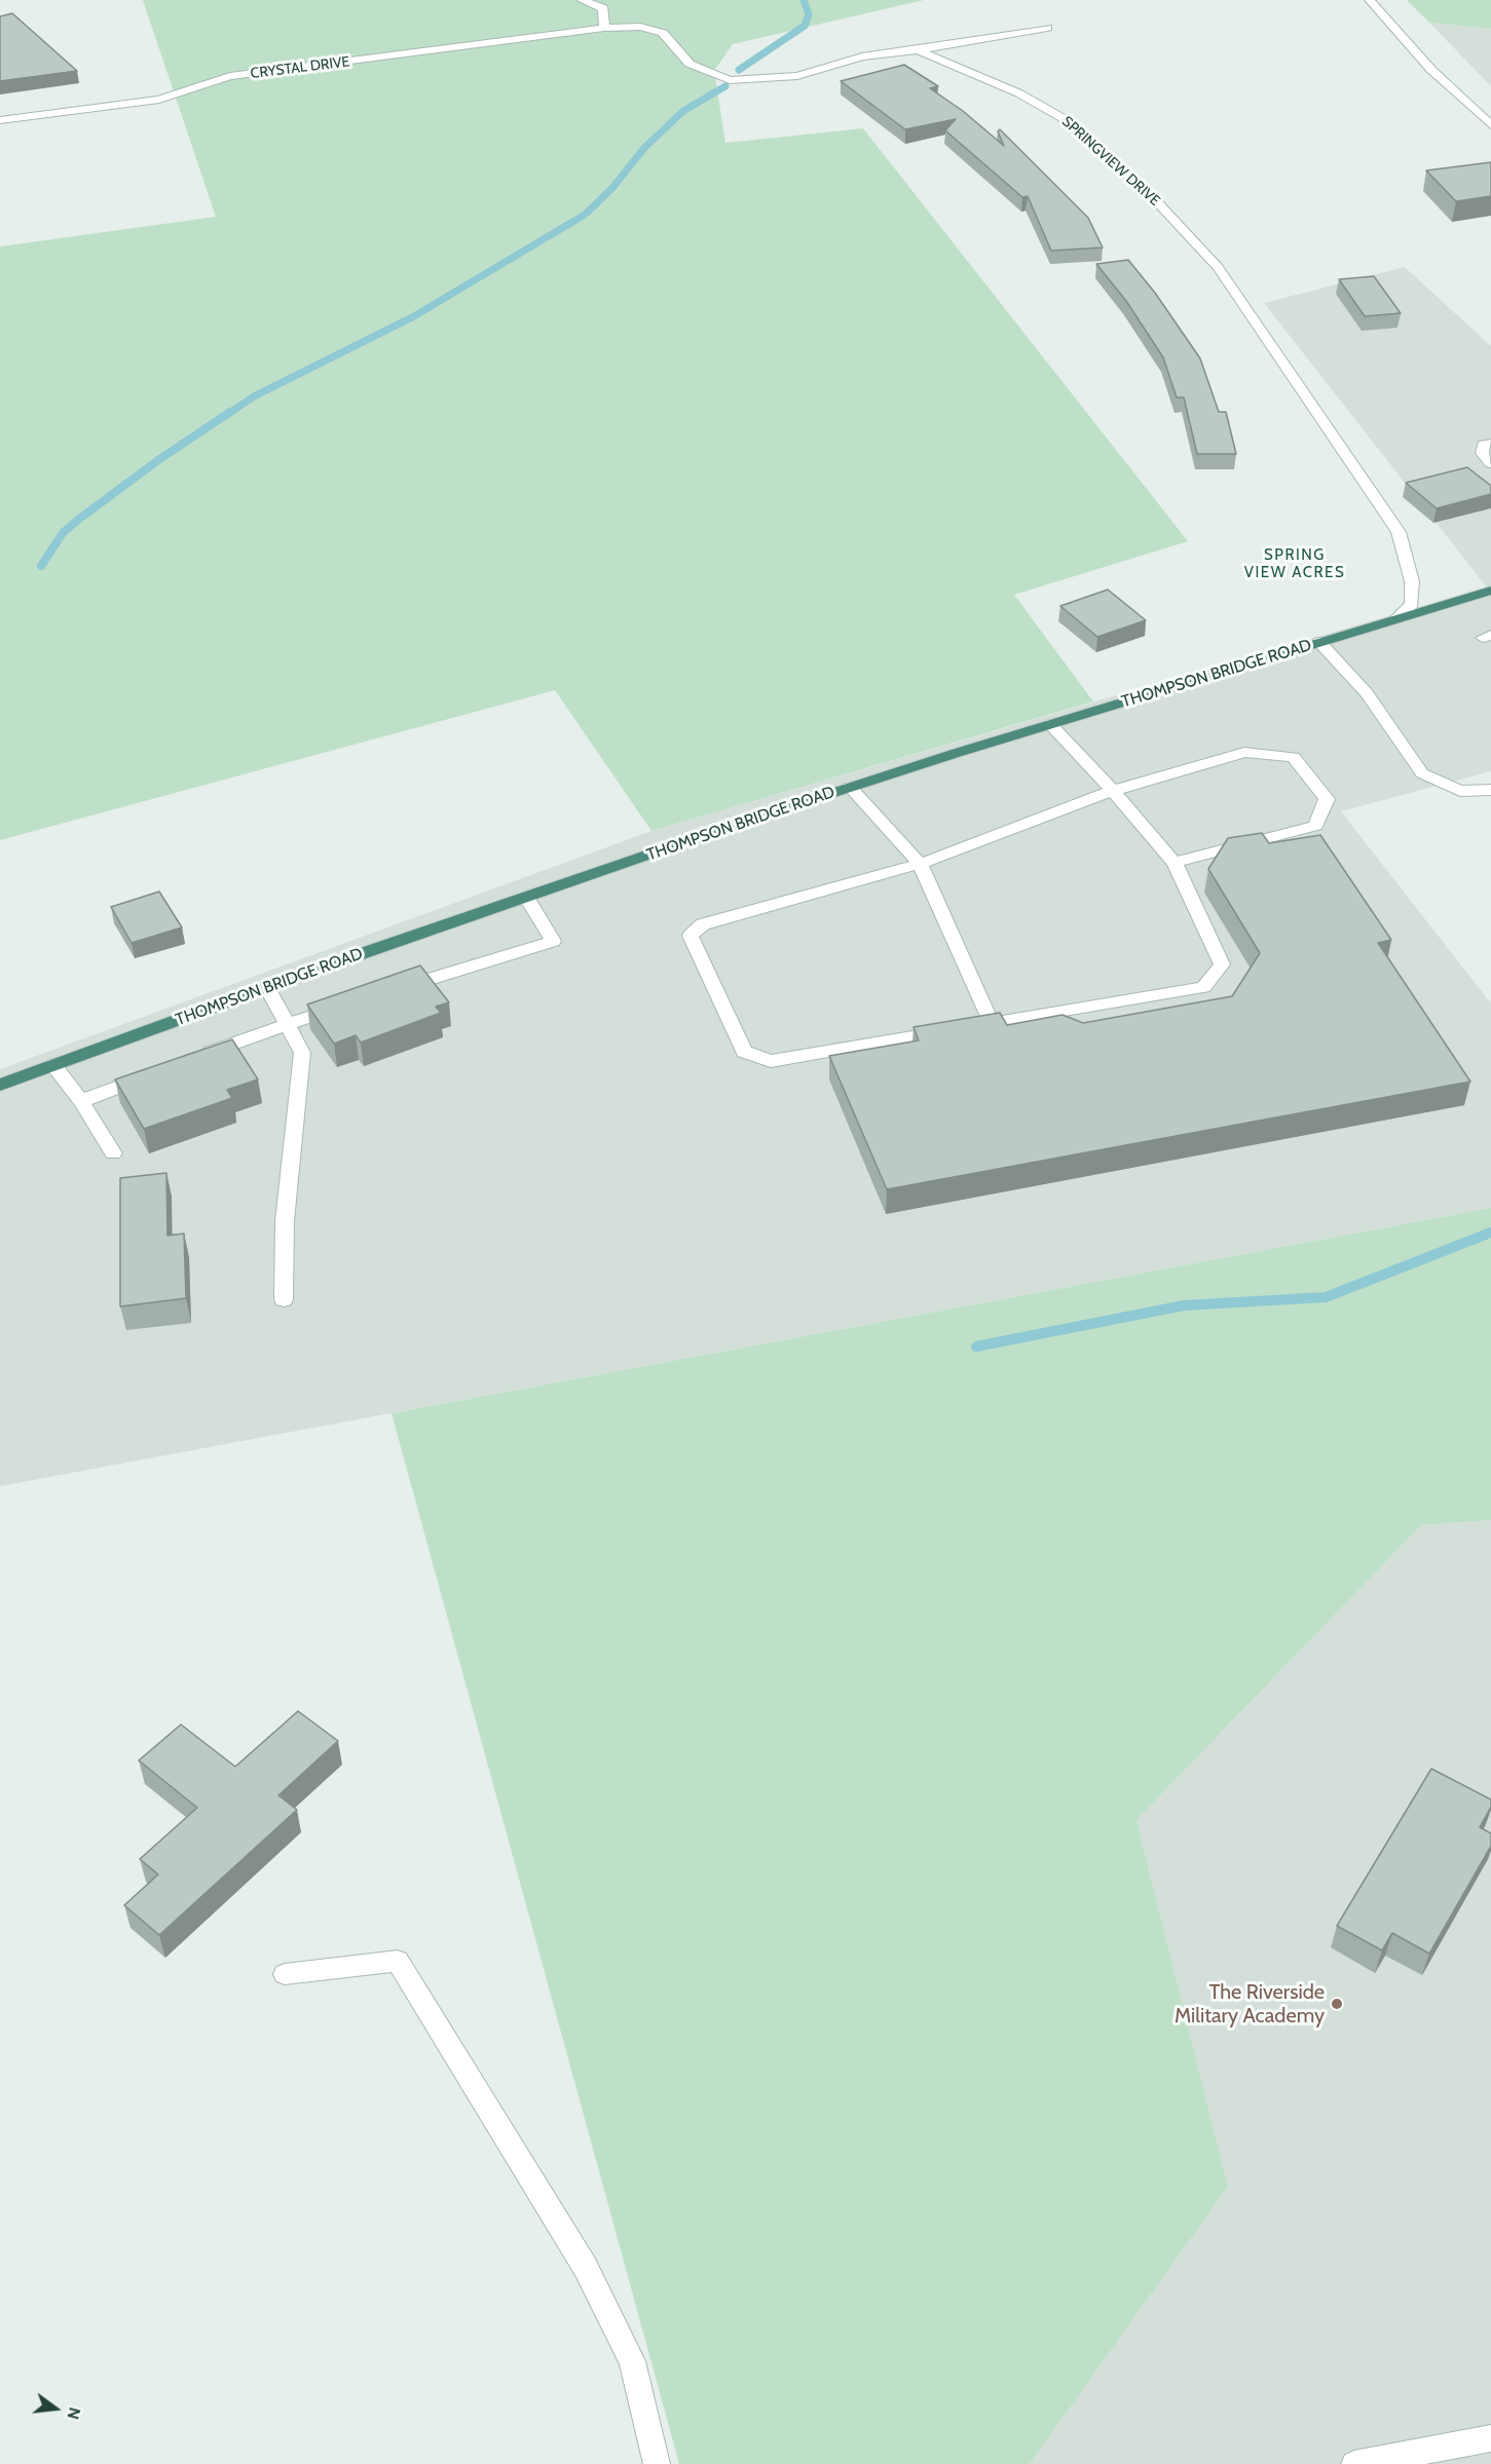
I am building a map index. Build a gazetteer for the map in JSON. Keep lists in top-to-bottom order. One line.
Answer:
{"streets":{"highway":["THOMPSON BRIDGE ROAD"],"street":["CRYSTAL DRIVE","SPRINGVIEW DRIVE"]},"crossings":[["CRYSTAL DRIVE","SPRINGVIEW DRIVE"],["SPRINGVIEW DRIVE","THOMPSON BRIDGE ROAD"]],"districts":["SPRING VIEW ACRES"],"places":["The Riverside Military Academy"],"north":"right"}
